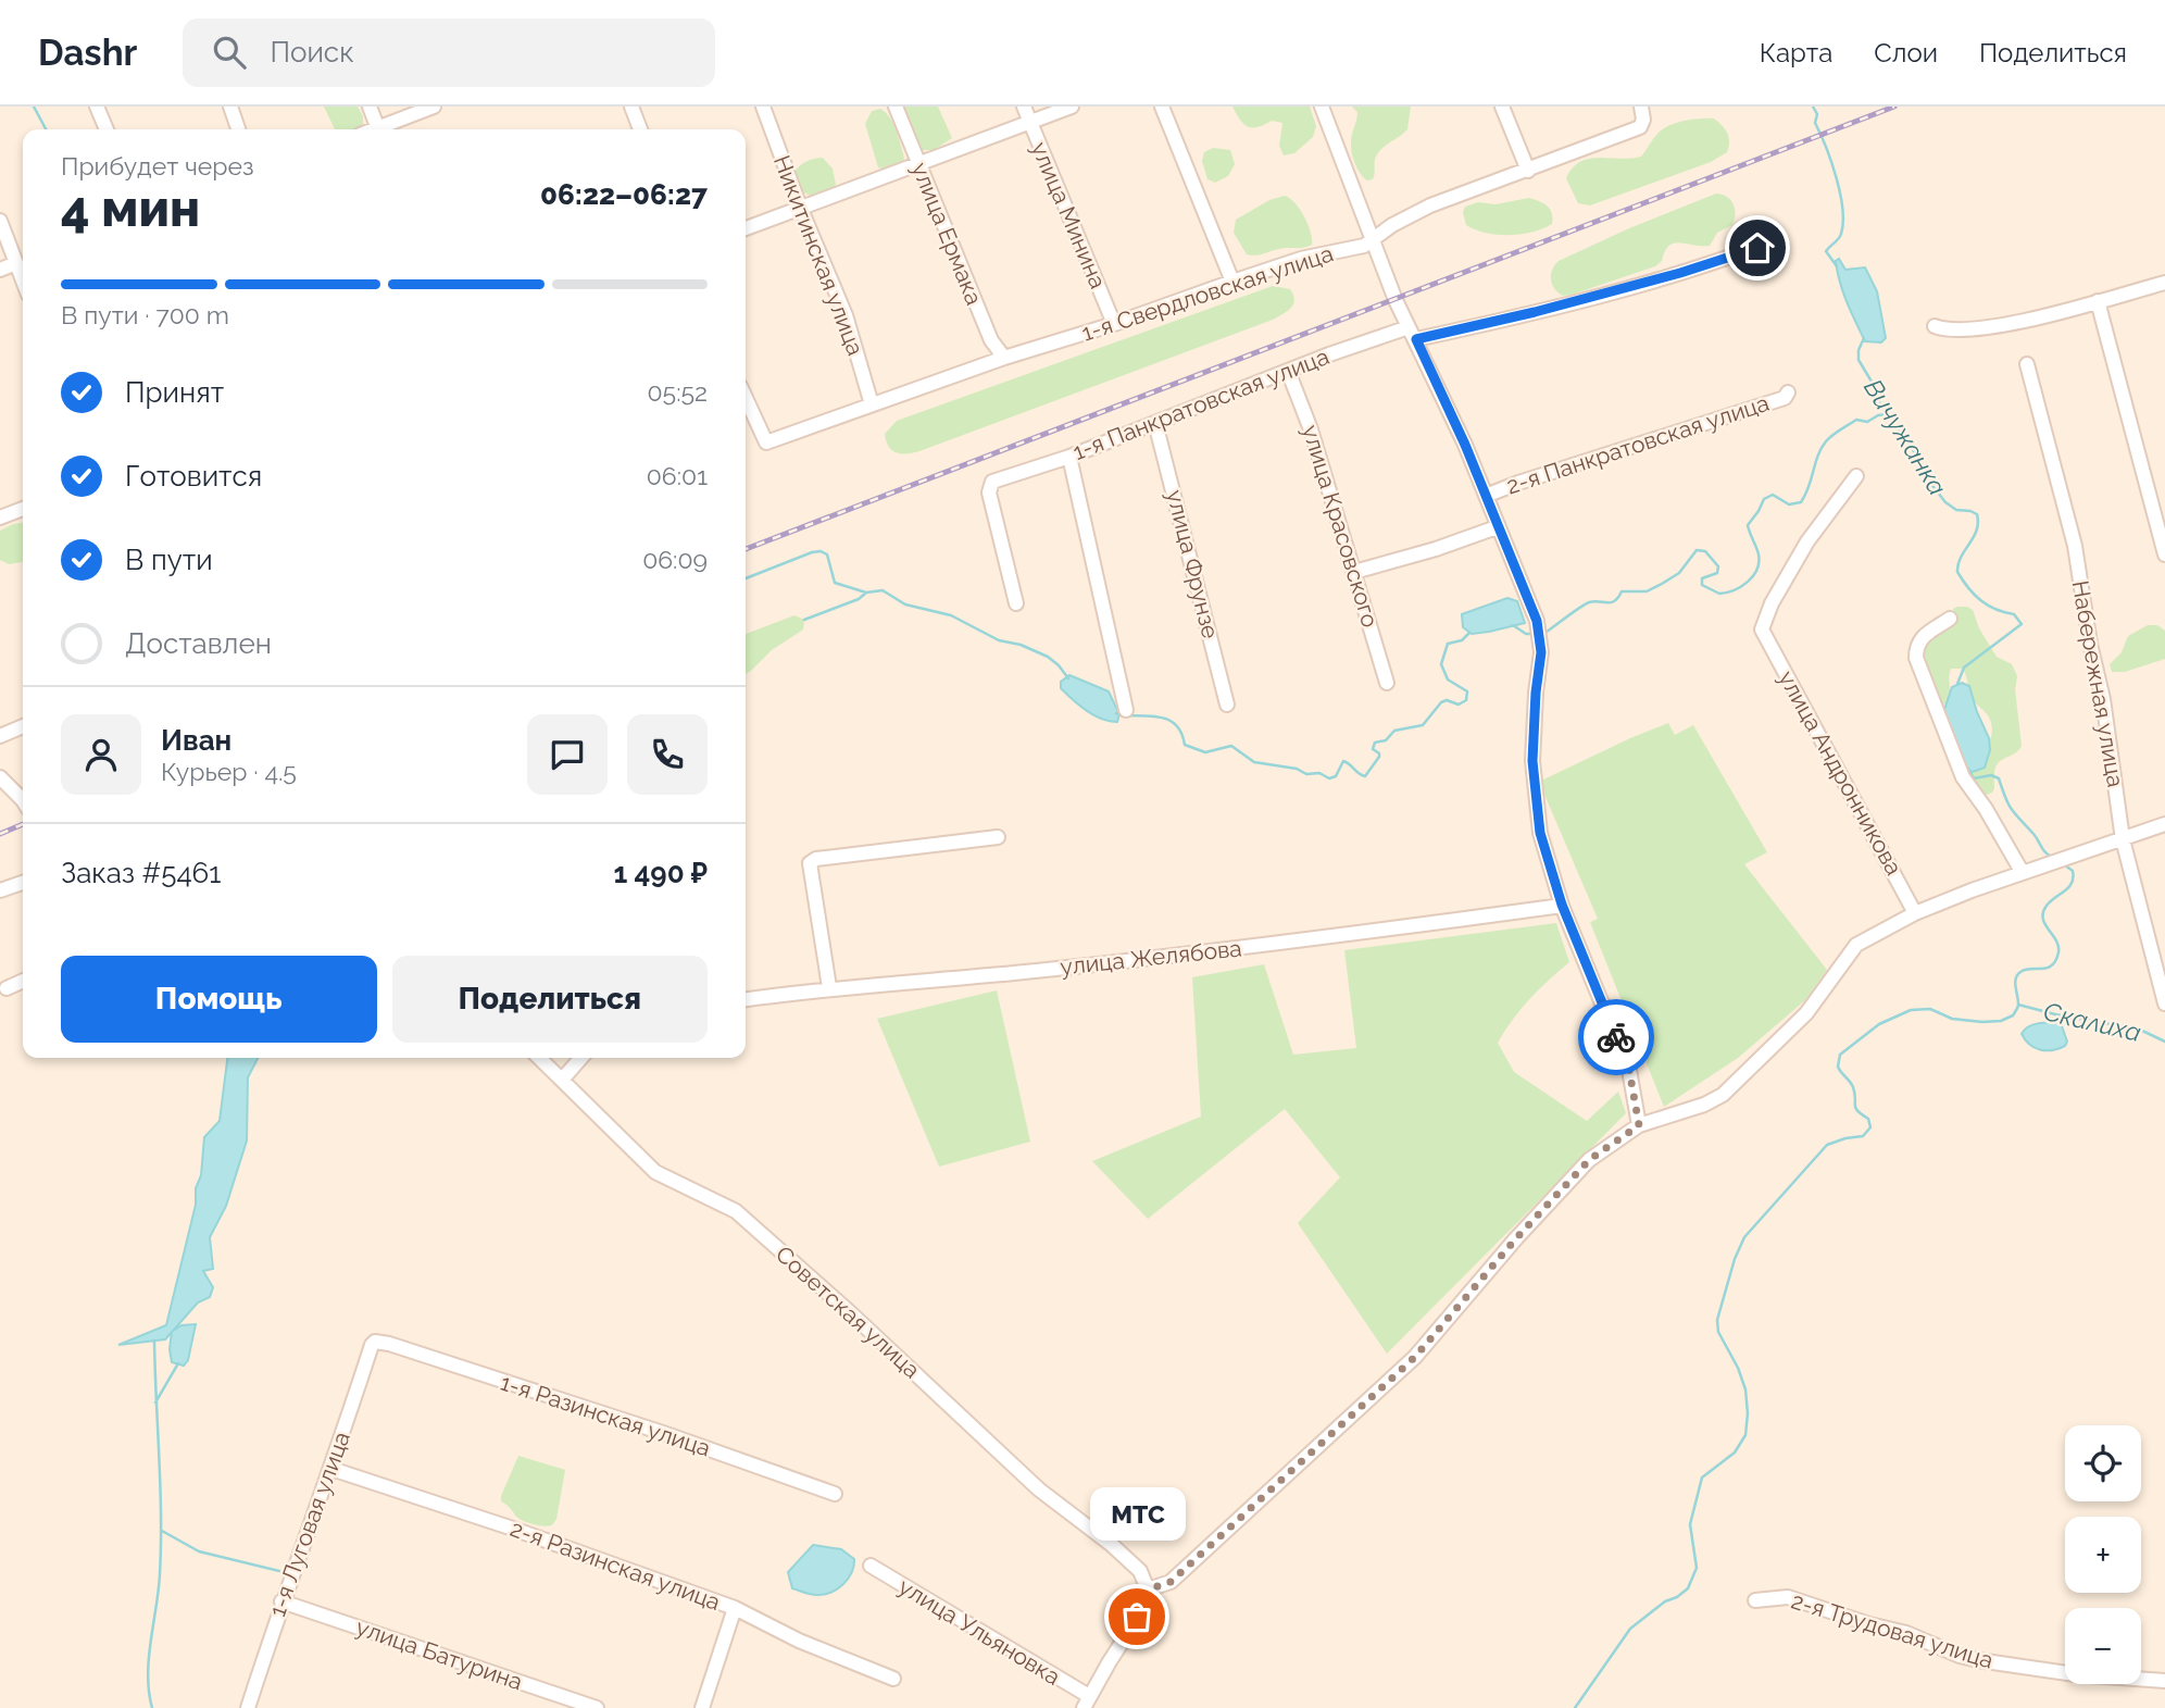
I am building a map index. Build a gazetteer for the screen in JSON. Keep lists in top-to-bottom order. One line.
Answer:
{"streets":{"street":["улица Минина","улица Ермака","Никитинская улица","1-я Свердловская улица","1-я Панкратовская улица","2-я Панкратовская улица","улица Красовского","улица Фрунзе","Набережная улица","улица Андронникова","улица Желябова","Советская улица","1-я Разинская улица","1-я Луговая улица","2-я Разинская улица","2-я Трудовая улица","улица Ульяновка","улица Батурина"]},"crossings":[["улица Минина","1-я Свердловская улица"],["улица Ермака","1-я Свердловская улица"],["Никитинская улица","1-я Свердловская улица"],["1-я Панкратовская улица","улица Красовского"],["1-я Панкратовская улица","улица Фрунзе"],["1-я Разинская улица","1-я Луговая улица"],["1-я Луговая улица","2-я Разинская улица"],["1-я Луговая улица","улица Батурина"]],"water":["Вичужанка","Скалиха"],"places":["МТС"],"page":{"header":"Dashr","search":"Поиск","nav":["Карта","Слои","Поделиться"],"heading":["4 мин","Прибудет через","06:22–06:27"],"panel":["Иван","Курьер · 4.5","Заказ #5461","1 490 ₽"],"bar":"В пути · 700 m","list":[["Принят","05:52"],["Готовится","06:01"],["В пути","06:09"],"Доставлен"],"buttons":["Помощь","Поделиться"],"map_buttons":["+","−"],"bubble":"МТС"}}
